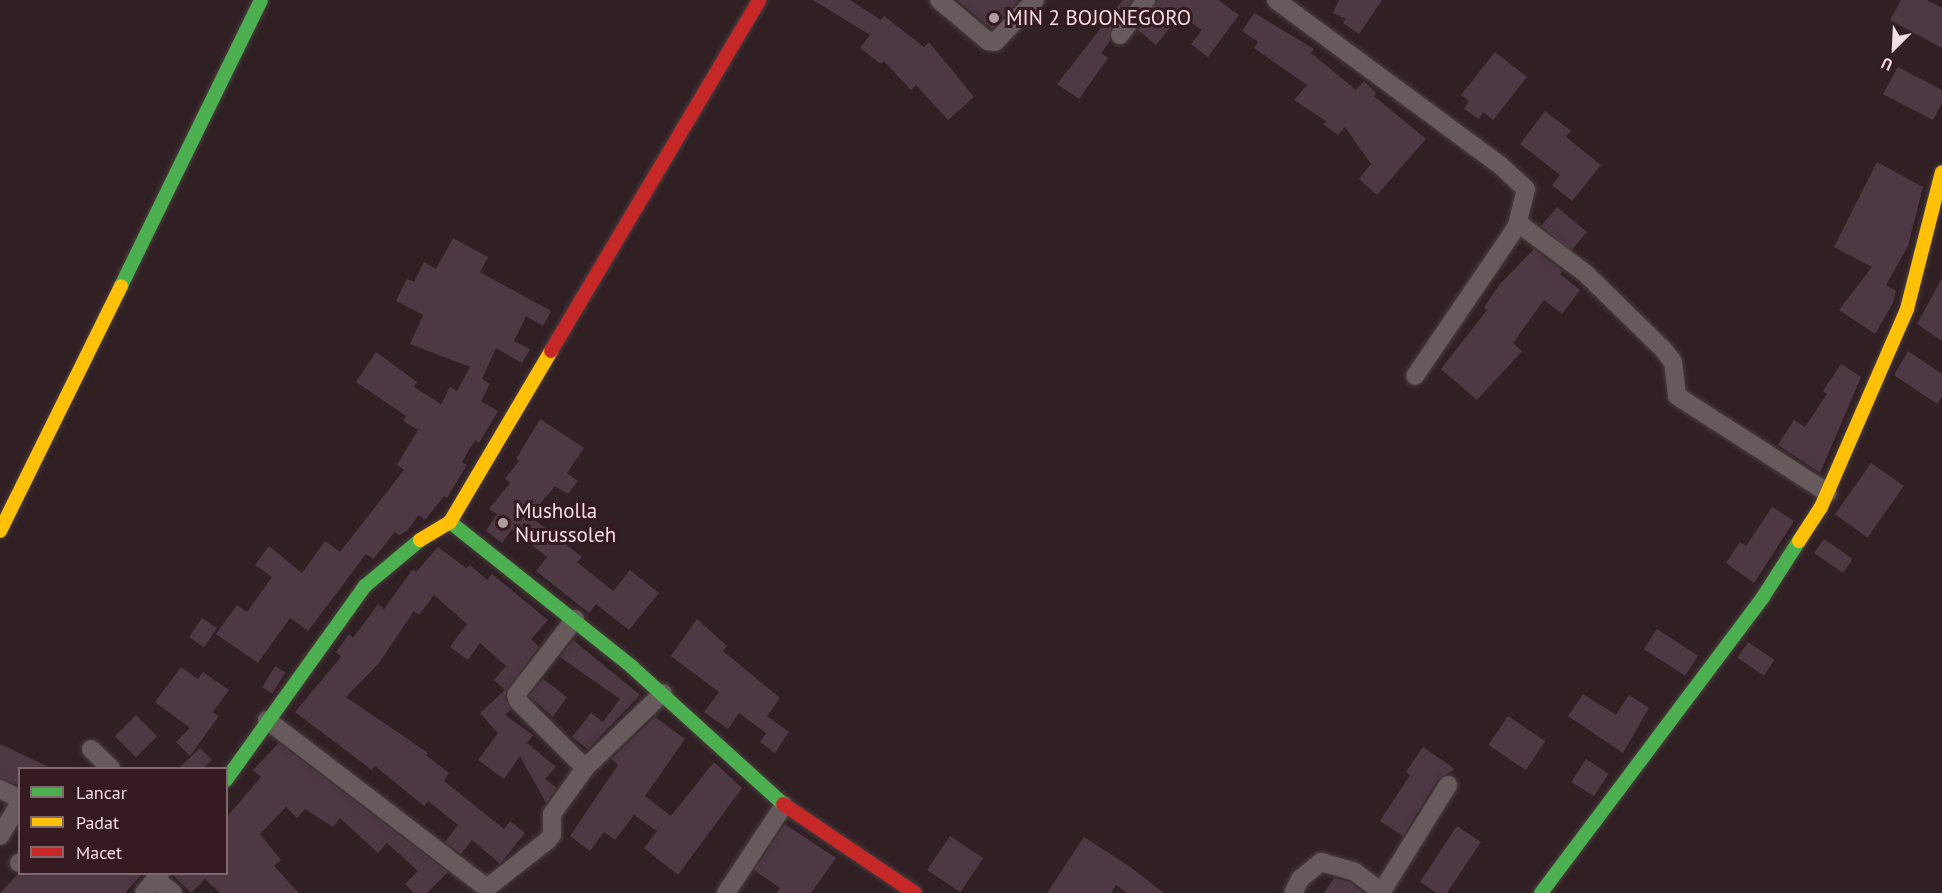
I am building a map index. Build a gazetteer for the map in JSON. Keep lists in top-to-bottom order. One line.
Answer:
{"places":["MIN 2 BOJONEGORO","Musholla Nurussoleh"],"legend":["Lancar","Padat","Macet"],"north":"bottom left"}
